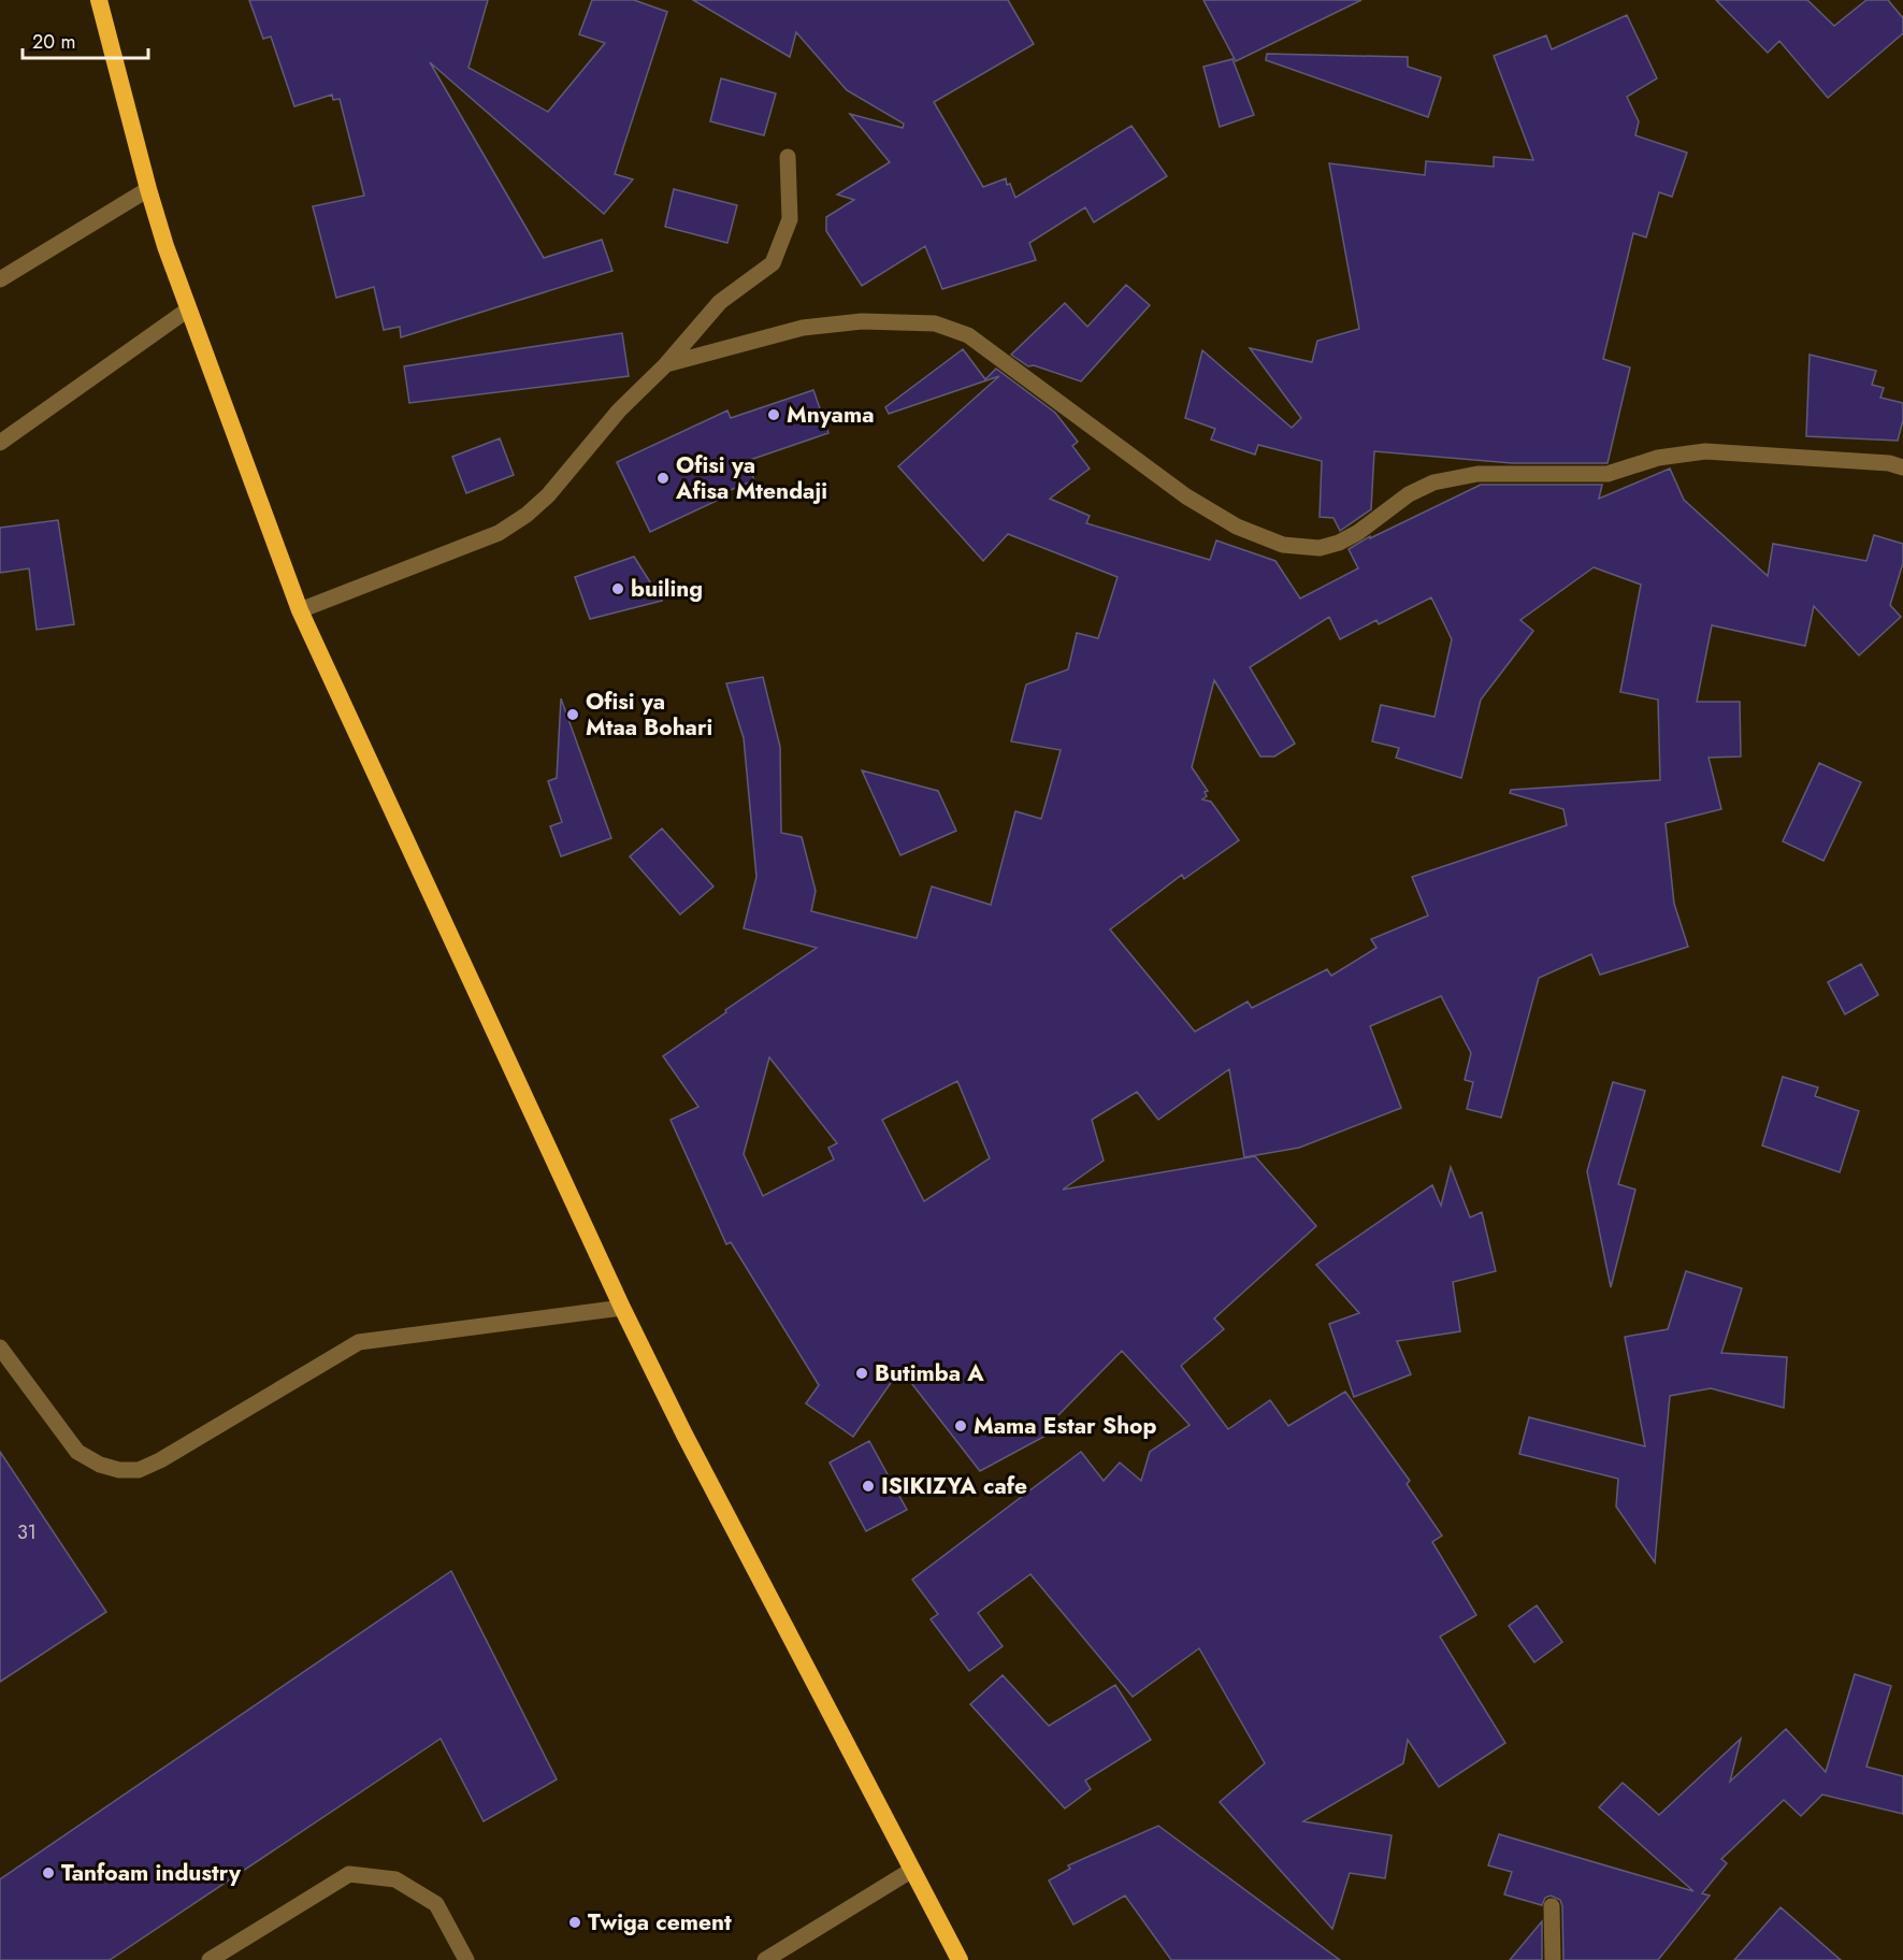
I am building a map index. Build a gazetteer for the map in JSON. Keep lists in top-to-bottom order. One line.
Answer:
{"places":["Mnyama","Ofisi ya Afisa Mtendaji","builing","Ofisi ya Mtaa Bohari","Butimba A","Mama Estar Shop","ISIKIZYA cafe","Tanfoam industry","Twiga cement"],"house_numbers":["31"],"scale_bar":"20 m"}
